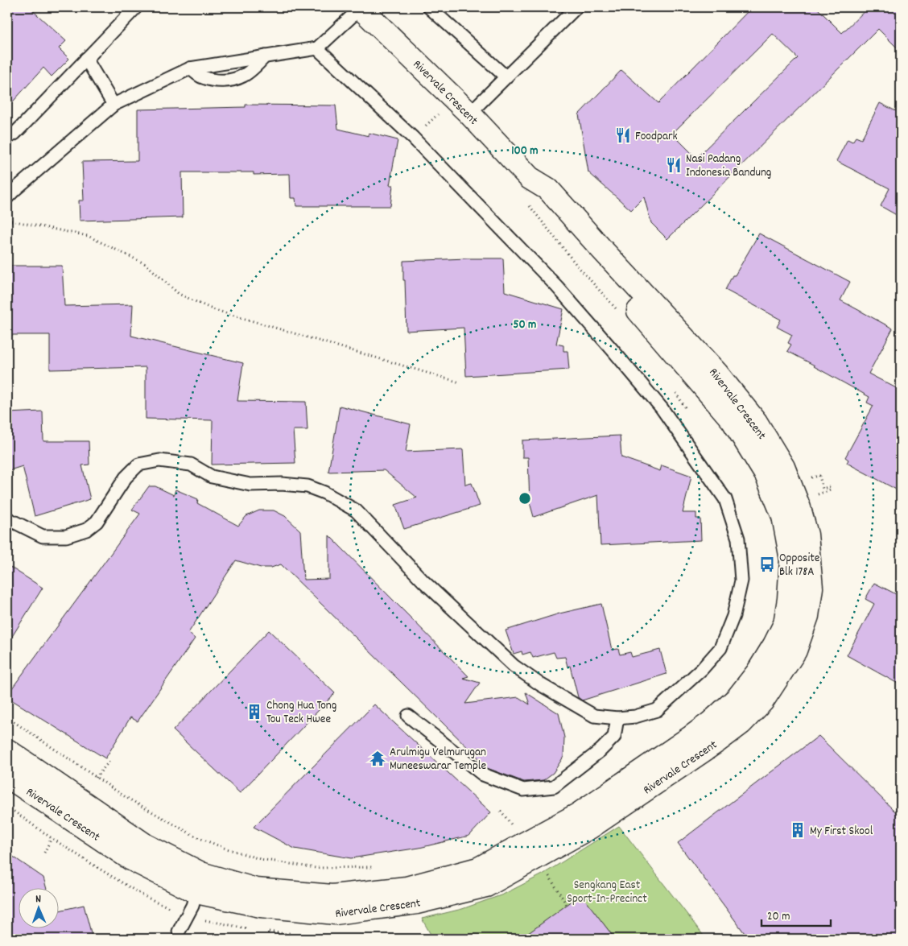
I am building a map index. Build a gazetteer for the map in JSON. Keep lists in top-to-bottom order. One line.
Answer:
{"streets":{"street":["Rivervale Crescent"]},"parks":["Sengkang East Sport-In-Precinct"],"places":{"restaurant":["Foodpark","Nasi Padang Indonesia Bandung"],"bus stop":["Opposite Blk 178A"],"building":["Chong Hua Tong Tou Teck Hwee","My First Skool"],"temple":["Arulmigu Velmurugan Muneeswarar Temple"]},"scale_bar":"20 m","north":"top","rings":["100 m","50 m"]}
